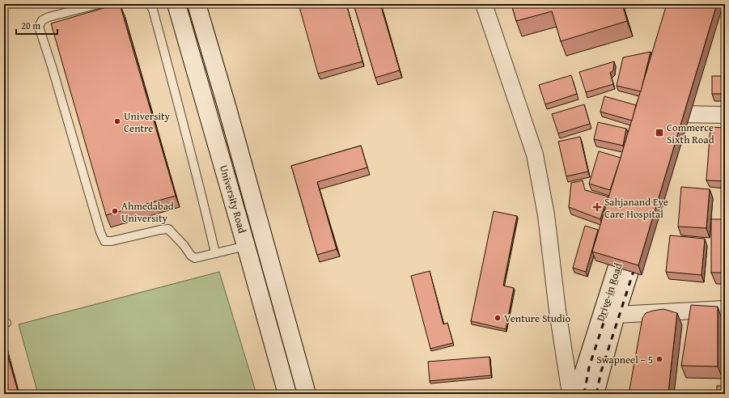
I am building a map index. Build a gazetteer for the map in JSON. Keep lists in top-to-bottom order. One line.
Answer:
{"streets":{"street":["University Road","Drive-in Road"]},"places":{"other":["University Centre","Ahmedabad University","Venture Studio","Swapneel – 5"],"transit":["Commerce Sixth Road"],"health":["Sahjanand Eye Care Hospital"]},"scale_bar":"20 m"}
